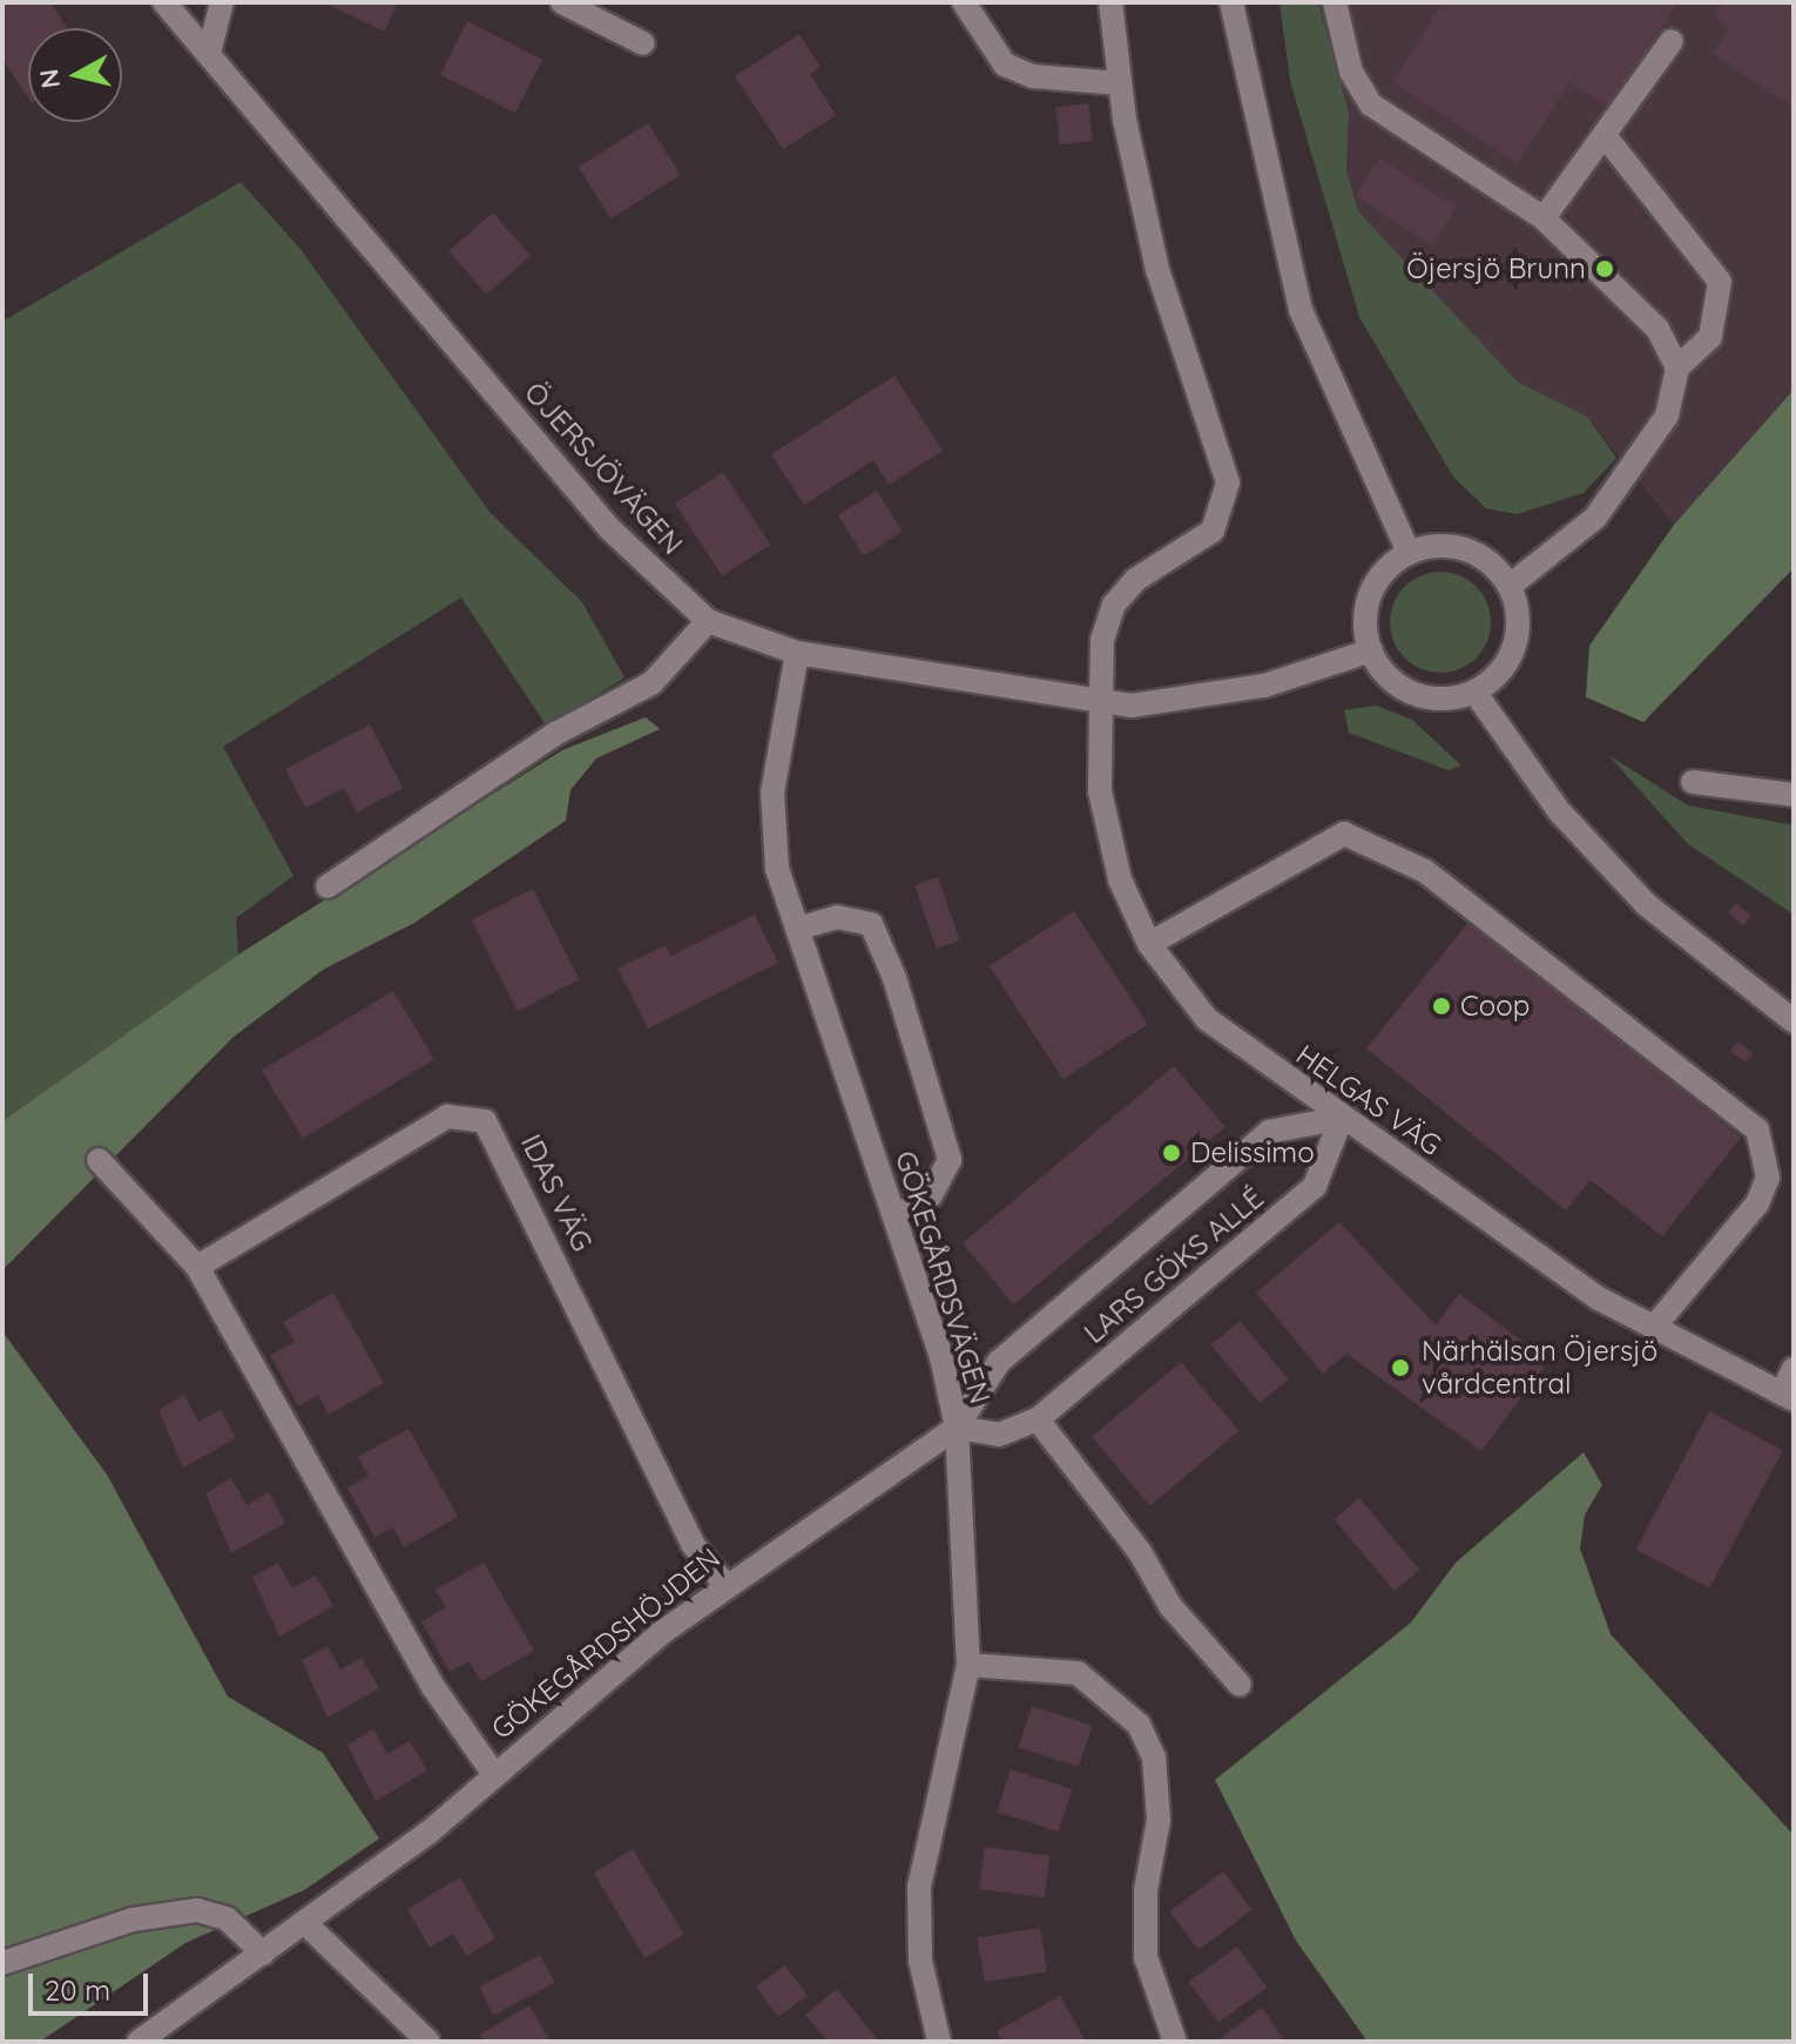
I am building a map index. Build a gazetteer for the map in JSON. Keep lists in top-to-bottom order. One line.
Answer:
{"streets":{"street":["ÖJERSJÖVÄGEN","HELGAS VÄG","IDAS VÄG","LARS GÖKS ALLÉ","GÖKEGÅRDSVÄGEN","GÖKEGÅRDSHÖJDEN"]},"crossings":[["ÖJERSJÖVÄGEN","HELGAS VÄG"],["ÖJERSJÖVÄGEN","GÖKEGÅRDSVÄGEN"],["HELGAS VÄG","LARS GÖKS ALLÉ"],["IDAS VÄG","GÖKEGÅRDSHÖJDEN"],["LARS GÖKS ALLÉ","GÖKEGÅRDSVÄGEN"],["LARS GÖKS ALLÉ","GÖKEGÅRDSHÖJDEN"],["GÖKEGÅRDSVÄGEN","GÖKEGÅRDSHÖJDEN"]],"places":["Öjersjö Brunn","Coop","Delissimo","Närhälsan Öjersjö vårdcentral"],"scale_bar":"20 m","north":"left"}
